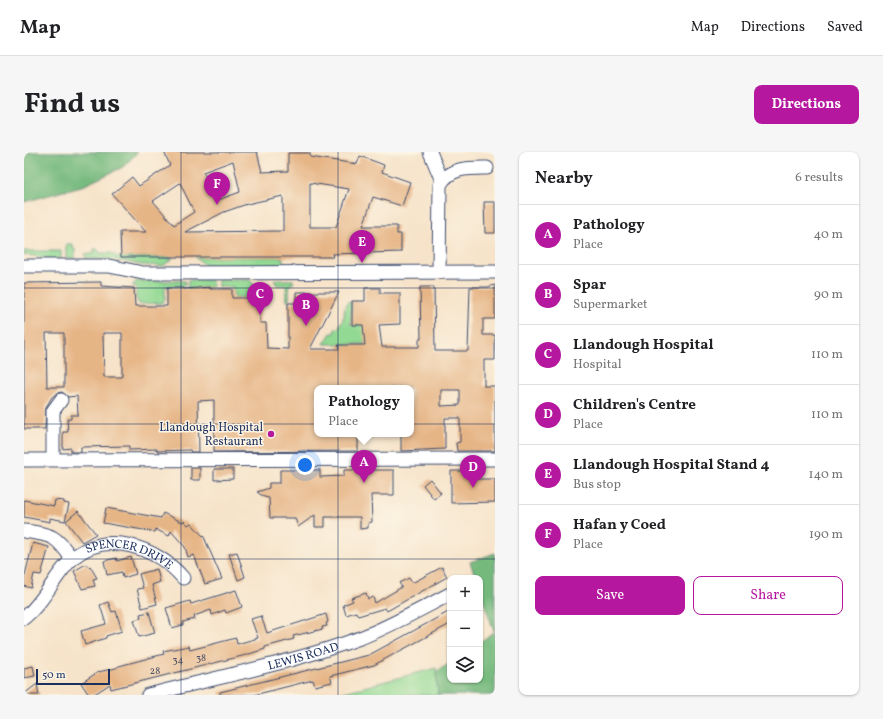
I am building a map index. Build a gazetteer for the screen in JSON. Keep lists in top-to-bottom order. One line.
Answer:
{"streets":{"street":["SPENCER DRIVE","LEWIS ROAD"]},"places":["Llandough Hospital Restaurant"],"house_numbers":["38","34","28"],"scale_bar":"50 m","page":{"header":"Map","nav":["Map","Directions","Saved"],"title":"Find us","buttons":["Directions",["Save","Share"]],"heading":["Nearby","6 results"],"pins":["F","E","C","B","A","D"],"list":[{"mark":"A","name":"Pathology","note":"Place","value":"40 m"},{"mark":"B","name":"Spar","note":"Supermarket","value":"90 m"},{"mark":"C","name":"Llandough Hospital","note":"Hospital","value":"110 m"},{"mark":"D","name":"Children's Centre","note":"Place","value":"110 m"},{"mark":"E","name":"Llandough Hospital Stand 4","note":"Bus stop","value":"140 m"},{"mark":"F","name":"Hafan y Coed","note":"Place","value":"190 m"}],"popup":["Pathology","Place"],"map_buttons":["+","−"],"scale":"50 m"}}
